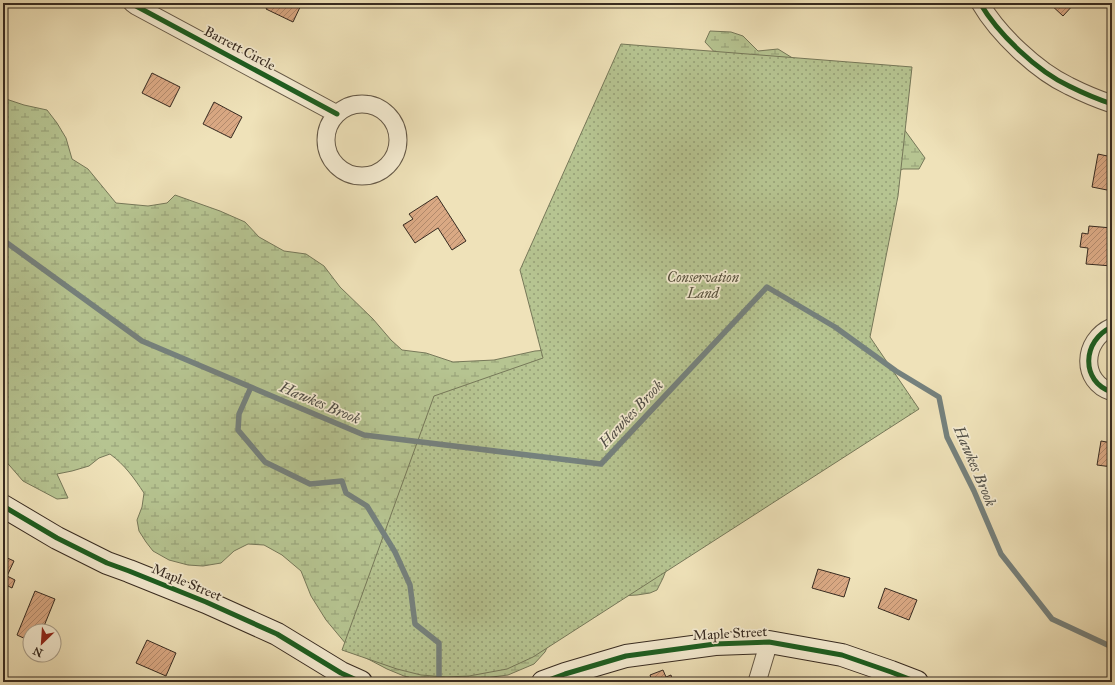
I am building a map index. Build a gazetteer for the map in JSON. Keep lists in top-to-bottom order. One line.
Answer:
{"streets":{"street":["Barrett Circle","Maple Street"]},"water":["Hawkes Brook"],"parks":["Conservation Land"],"north":"bottom left"}
